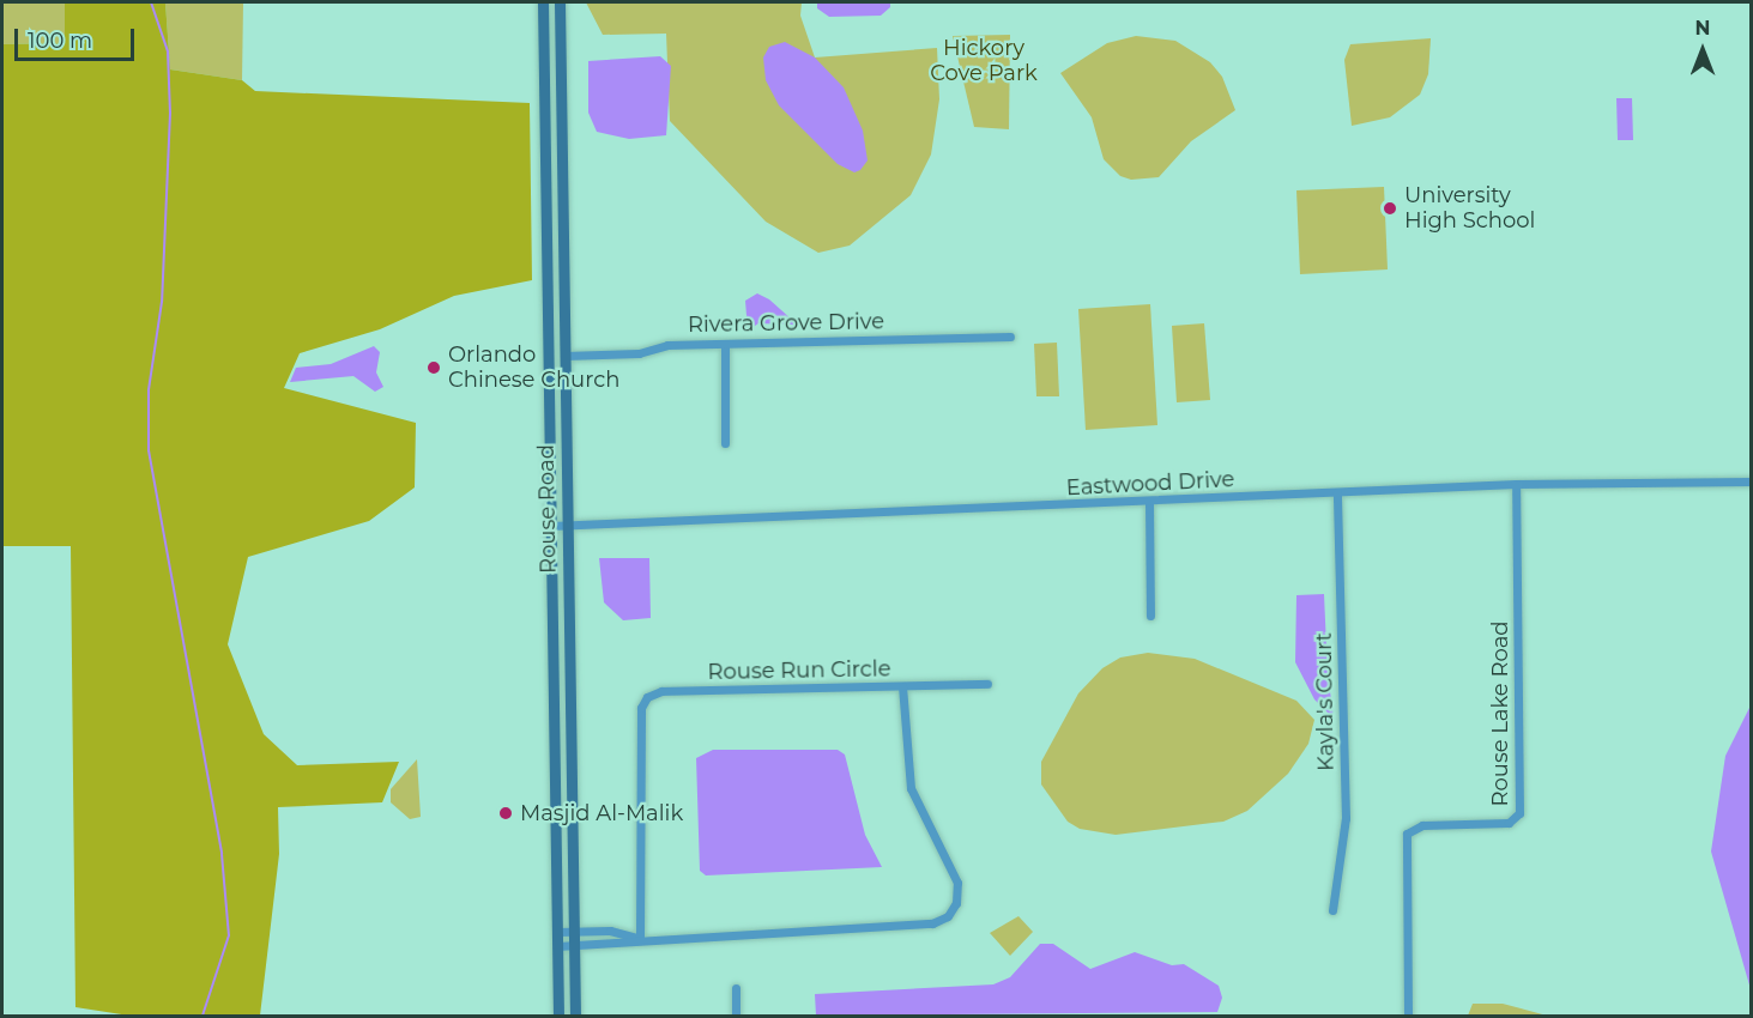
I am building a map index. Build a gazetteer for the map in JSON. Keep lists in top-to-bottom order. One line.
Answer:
{"streets":{"street":["Rivera Grove Drive","Eastwood Drive","Rouse Road","Rouse Run Circle","Kayla's Court","Rouse Lake Road"]},"crossings":[["Rivera Grove Drive","Rouse Road"],["Eastwood Drive","Rouse Road"],["Eastwood Drive","Kayla's Court"],["Eastwood Drive","Rouse Lake Road"],["Rouse Road","Rouse Run Circle"]],"parks":["Hickory Cove Park"],"places":["University High School","Orlando Chinese Church","Masjid Al-Malik"],"scale_bar":"100 m","north":"top"}
